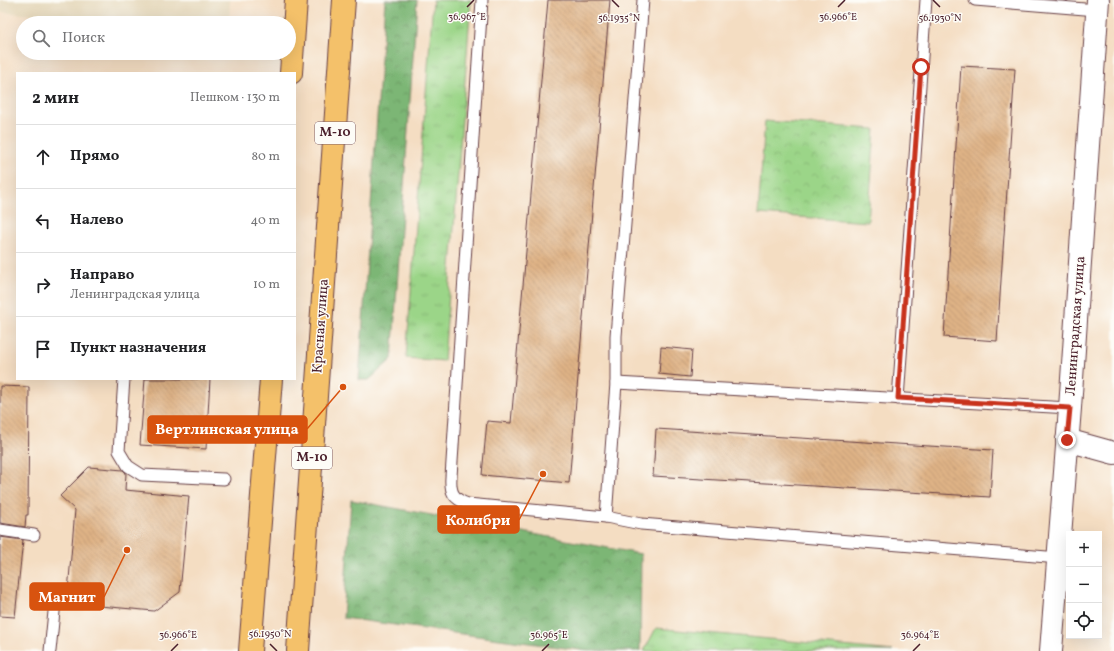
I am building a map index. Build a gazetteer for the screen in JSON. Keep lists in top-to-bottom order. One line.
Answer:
{"streets":{"highway":["М-10","Красная улица"],"street":["Ленинградская улица"]},"places":["Вертлинская улица","Колибри","Магнит"],"page":{"search":"Поиск","heading":["2 мин","Пешком · 130 m"],"list":[["Прямо","80 m"],["Налево","40 m"],["Направо","Ленинградская улица","10 m"],"Пункт назначения"],"map_buttons":["+","−"]},"coordinates":["36.967°E","36.966°E","56.1935°N","56.1930°N","56.1950°N","36.965°E","36.964°E"]}
